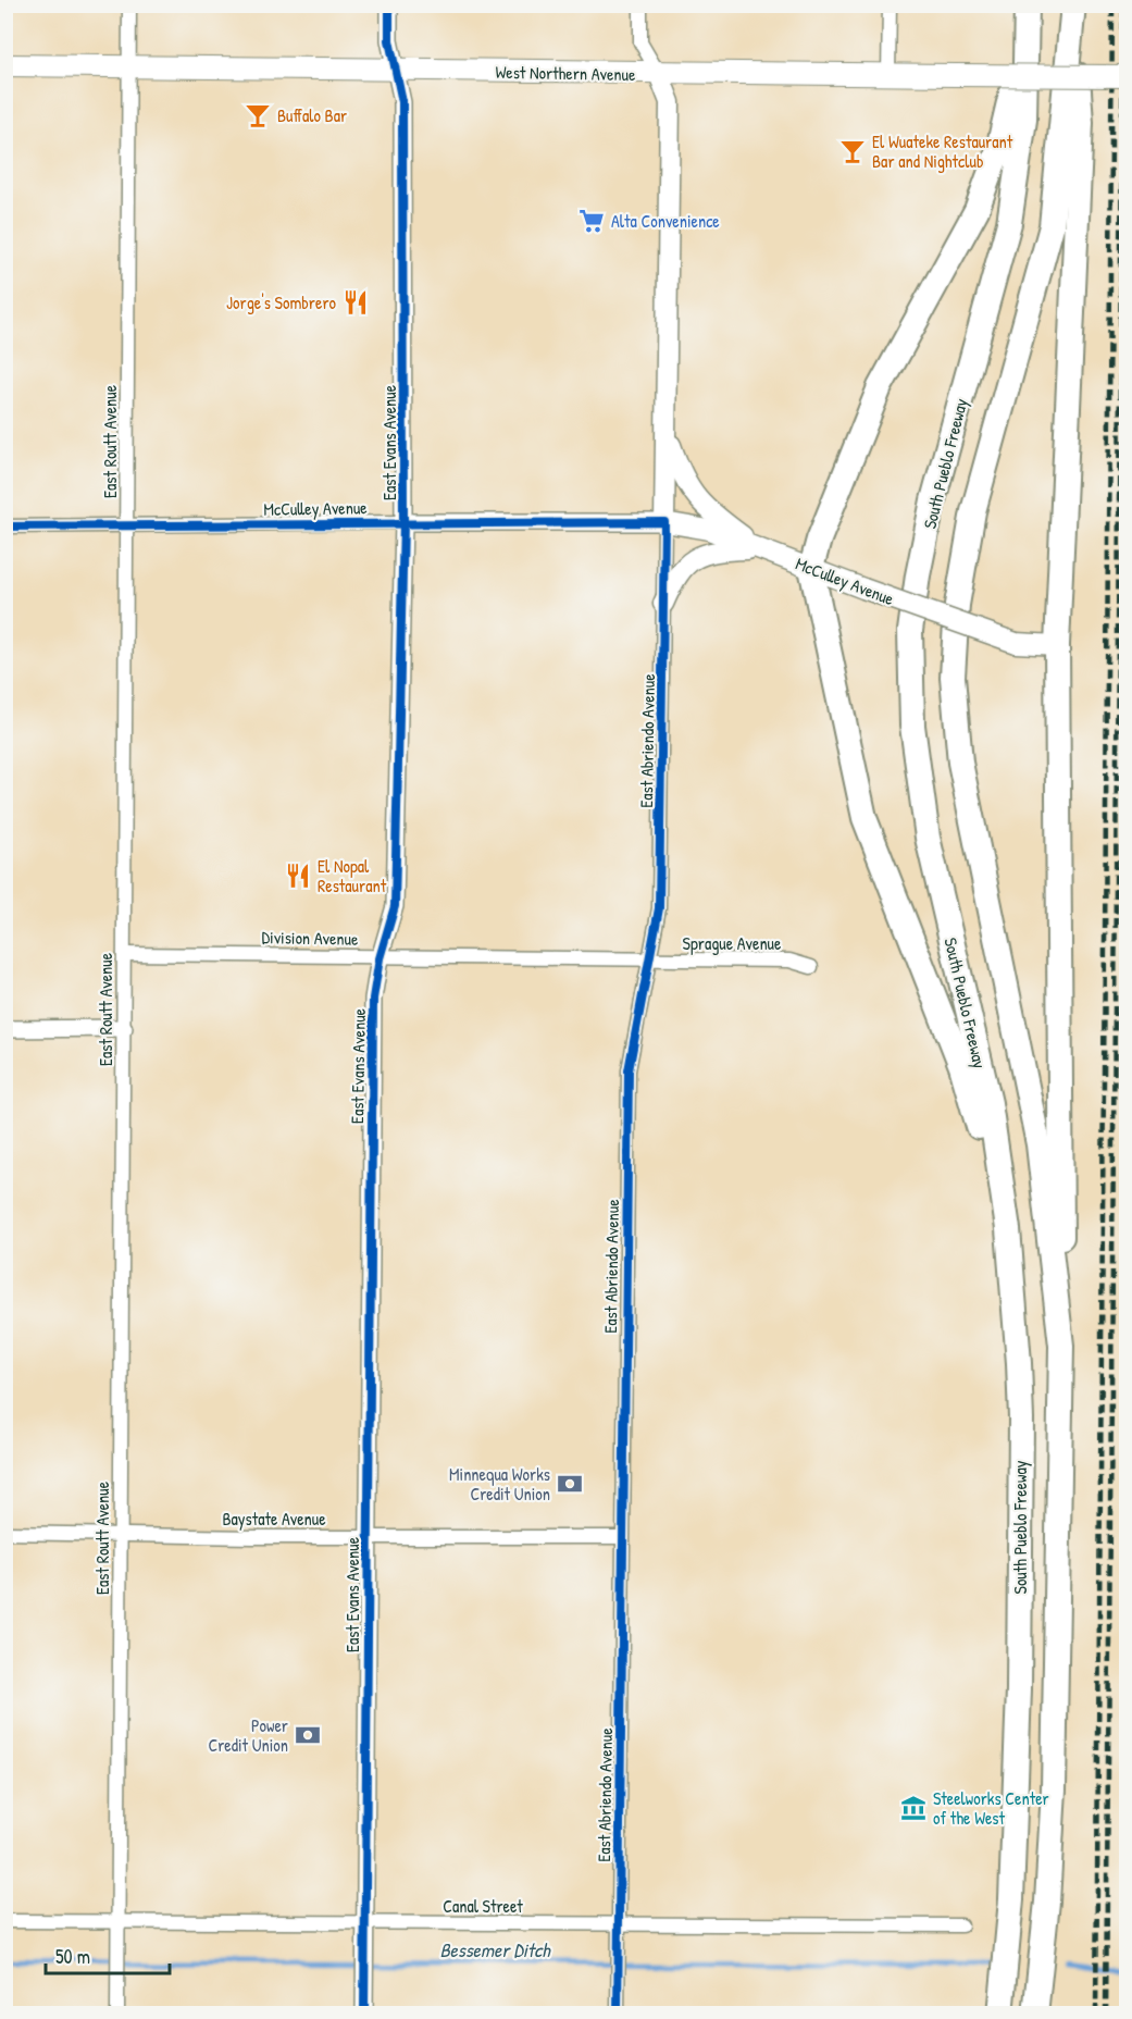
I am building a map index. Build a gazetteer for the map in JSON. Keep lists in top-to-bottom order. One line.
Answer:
{"streets":{"highway":["South Pueblo Freeway"],"main road":["West Northern Avenue","McCulley Avenue","East Abriendo Avenue"],"street":["East Routt Avenue","East Evans Avenue","Division Avenue","Sprague Avenue","Baystate Avenue","Canal Street"]},"crossings":[["West Northern Avenue","East Routt Avenue"],["West Northern Avenue","East Evans Avenue"],["West Northern Avenue","East Abriendo Avenue"],["East Routt Avenue","McCulley Avenue"],["East Routt Avenue","Division Avenue"],["East Routt Avenue","Baystate Avenue"],["East Routt Avenue","Canal Street"],["East Evans Avenue","McCulley Avenue"],["East Evans Avenue","Division Avenue"],["East Evans Avenue","Baystate Avenue"],["East Evans Avenue","Canal Street"],["McCulley Avenue","East Abriendo Avenue"],["East Abriendo Avenue","Division Avenue"],["East Abriendo Avenue","Sprague Avenue"],["East Abriendo Avenue","Baystate Avenue"],["East Abriendo Avenue","Canal Street"],["Division Avenue","Sprague Avenue"]],"water":["Bessemer Ditch"],"places":{"bar":["Buffalo Bar","El Wuateke Restaurant Bar and Nightclub"],"supermarket":["Alta Convenience"],"restaurant":["Jorge's Sombrero","El Nopal Restaurant"],"bank":["Minnequa Works Credit Union","Power Credit Union"],"museum":["Steelworks Center of the West"]},"scale_bar":"50 m"}
